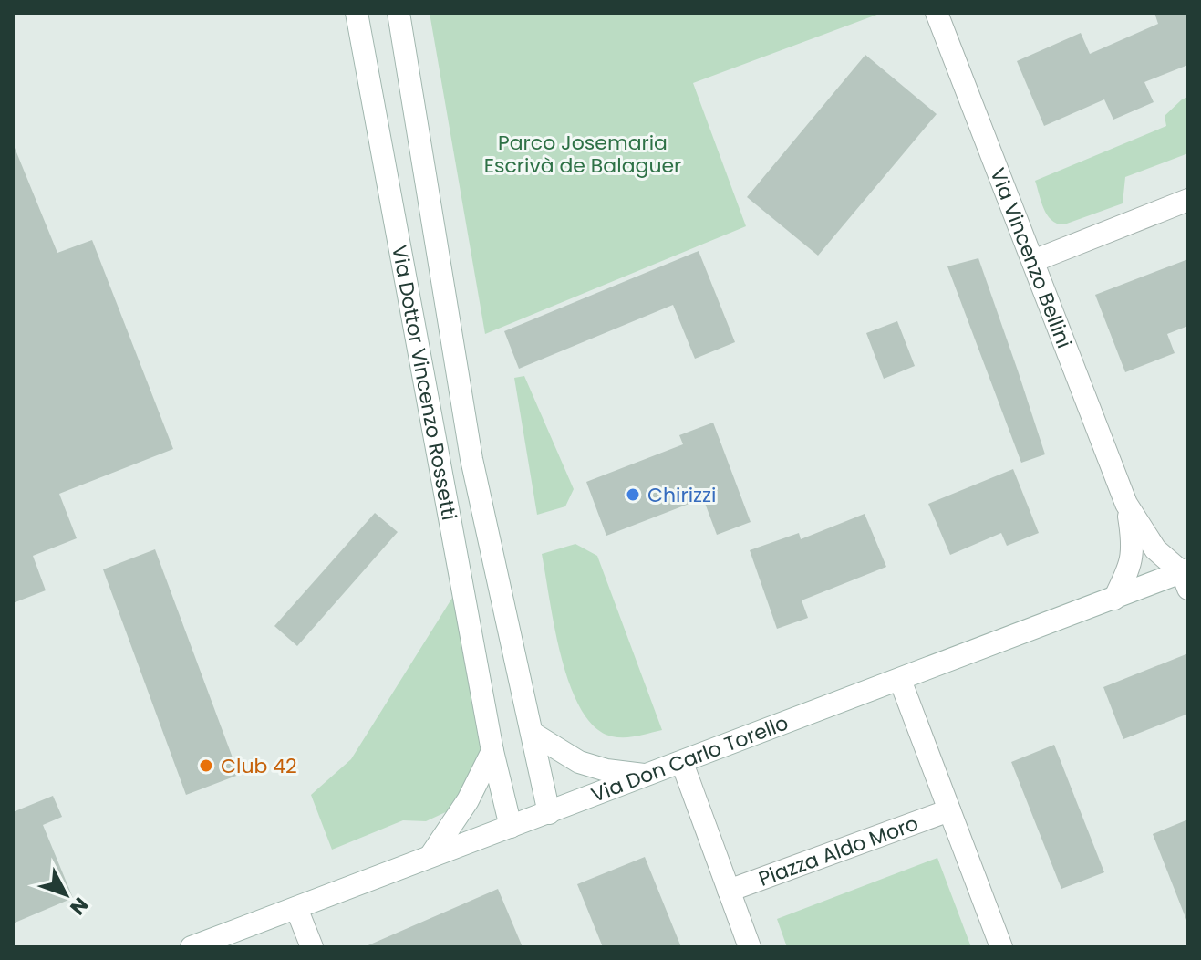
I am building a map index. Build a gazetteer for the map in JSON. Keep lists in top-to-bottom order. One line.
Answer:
{"streets":{"street":["Via Vincenzo Bellini","Via Dottor Vincenzo Rossetti","Via Don Carlo Torello","Piazza Aldo Moro"]},"crossings":[["Via Vincenzo Bellini","Via Don Carlo Torello"],["Via Dottor Vincenzo Rossetti","Via Don Carlo Torello"]],"parks":["Parco Josemaria Escrivà de Balaguer"],"places":["Chirizzi","Club 42"],"north":"bottom right"}
